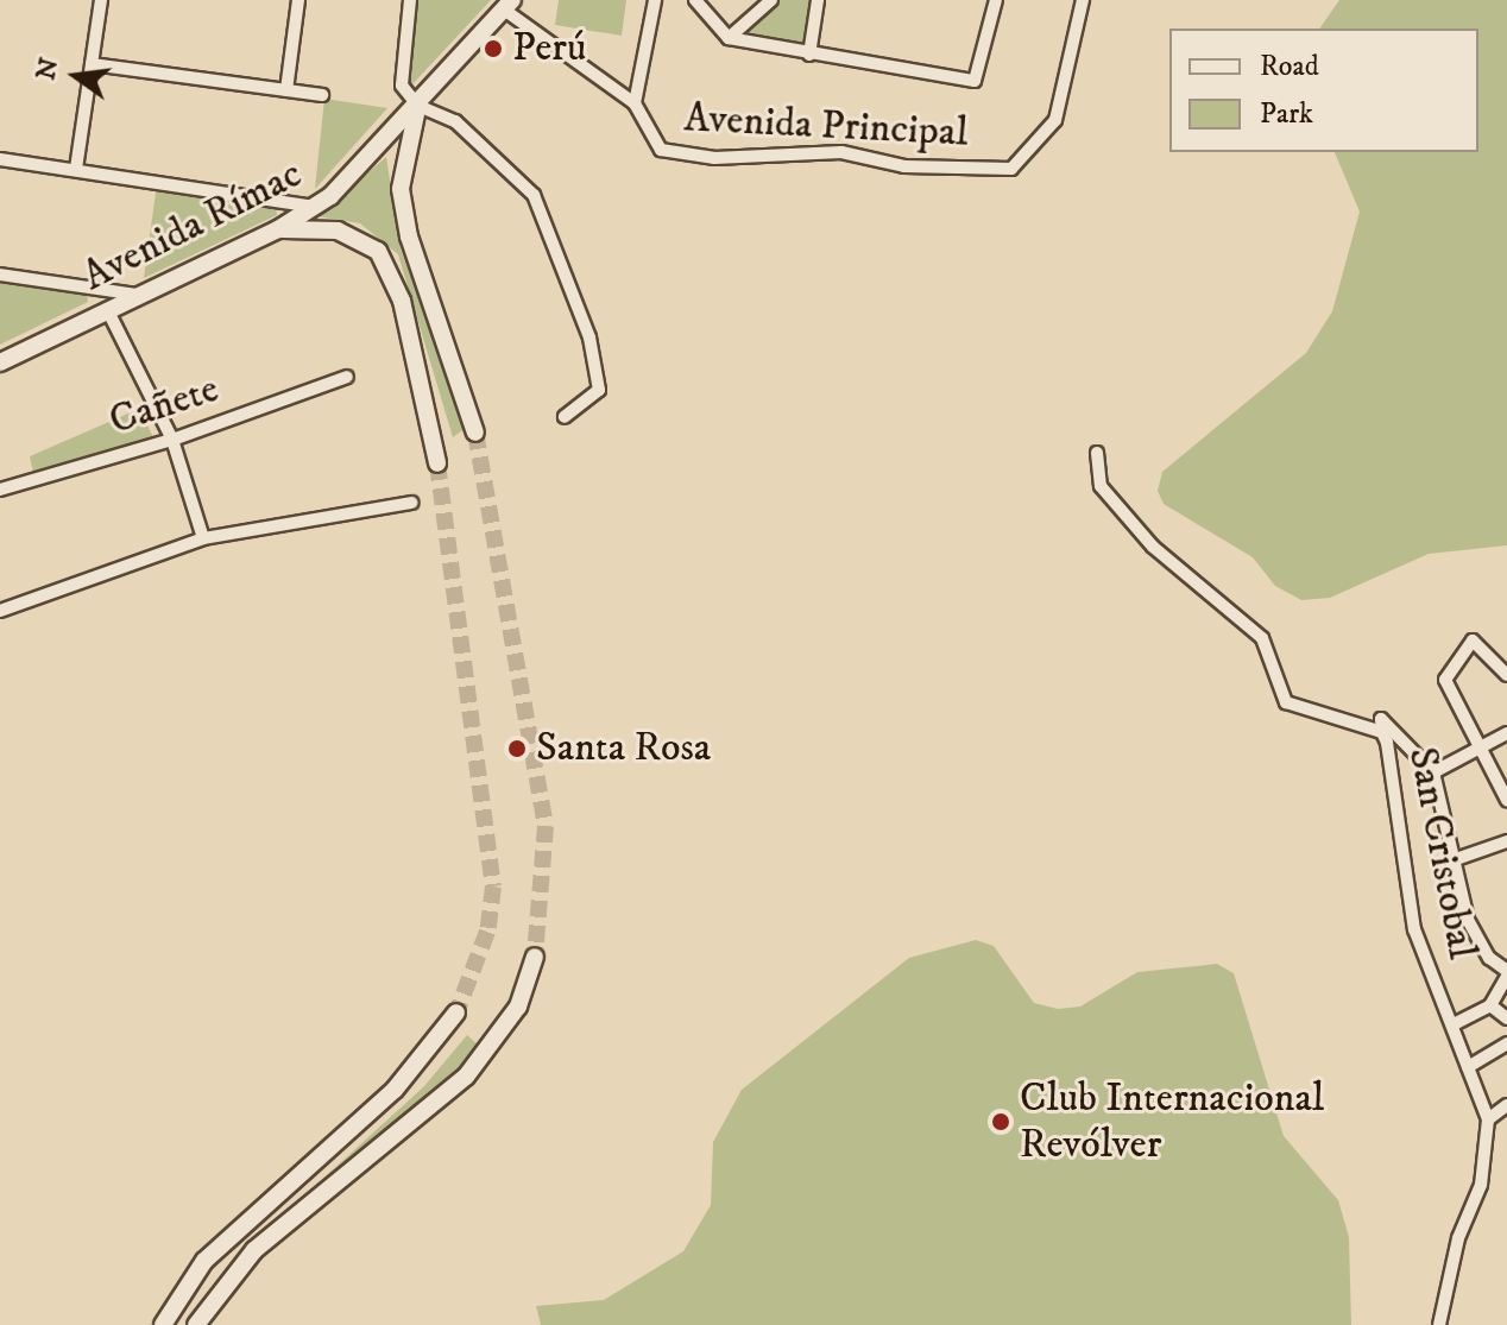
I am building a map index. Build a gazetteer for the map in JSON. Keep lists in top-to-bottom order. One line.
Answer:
{"streets":{"main road":["Avenida Rímac"],"street":["Avenida Principal","Cañete","San Cristobal"]},"crossings":[["Avenida Principal","Avenida Rímac"]],"places":["Perú","Santa Rosa","Club Internacional Revólver"],"legend":["Road","Park"],"north":"left"}
